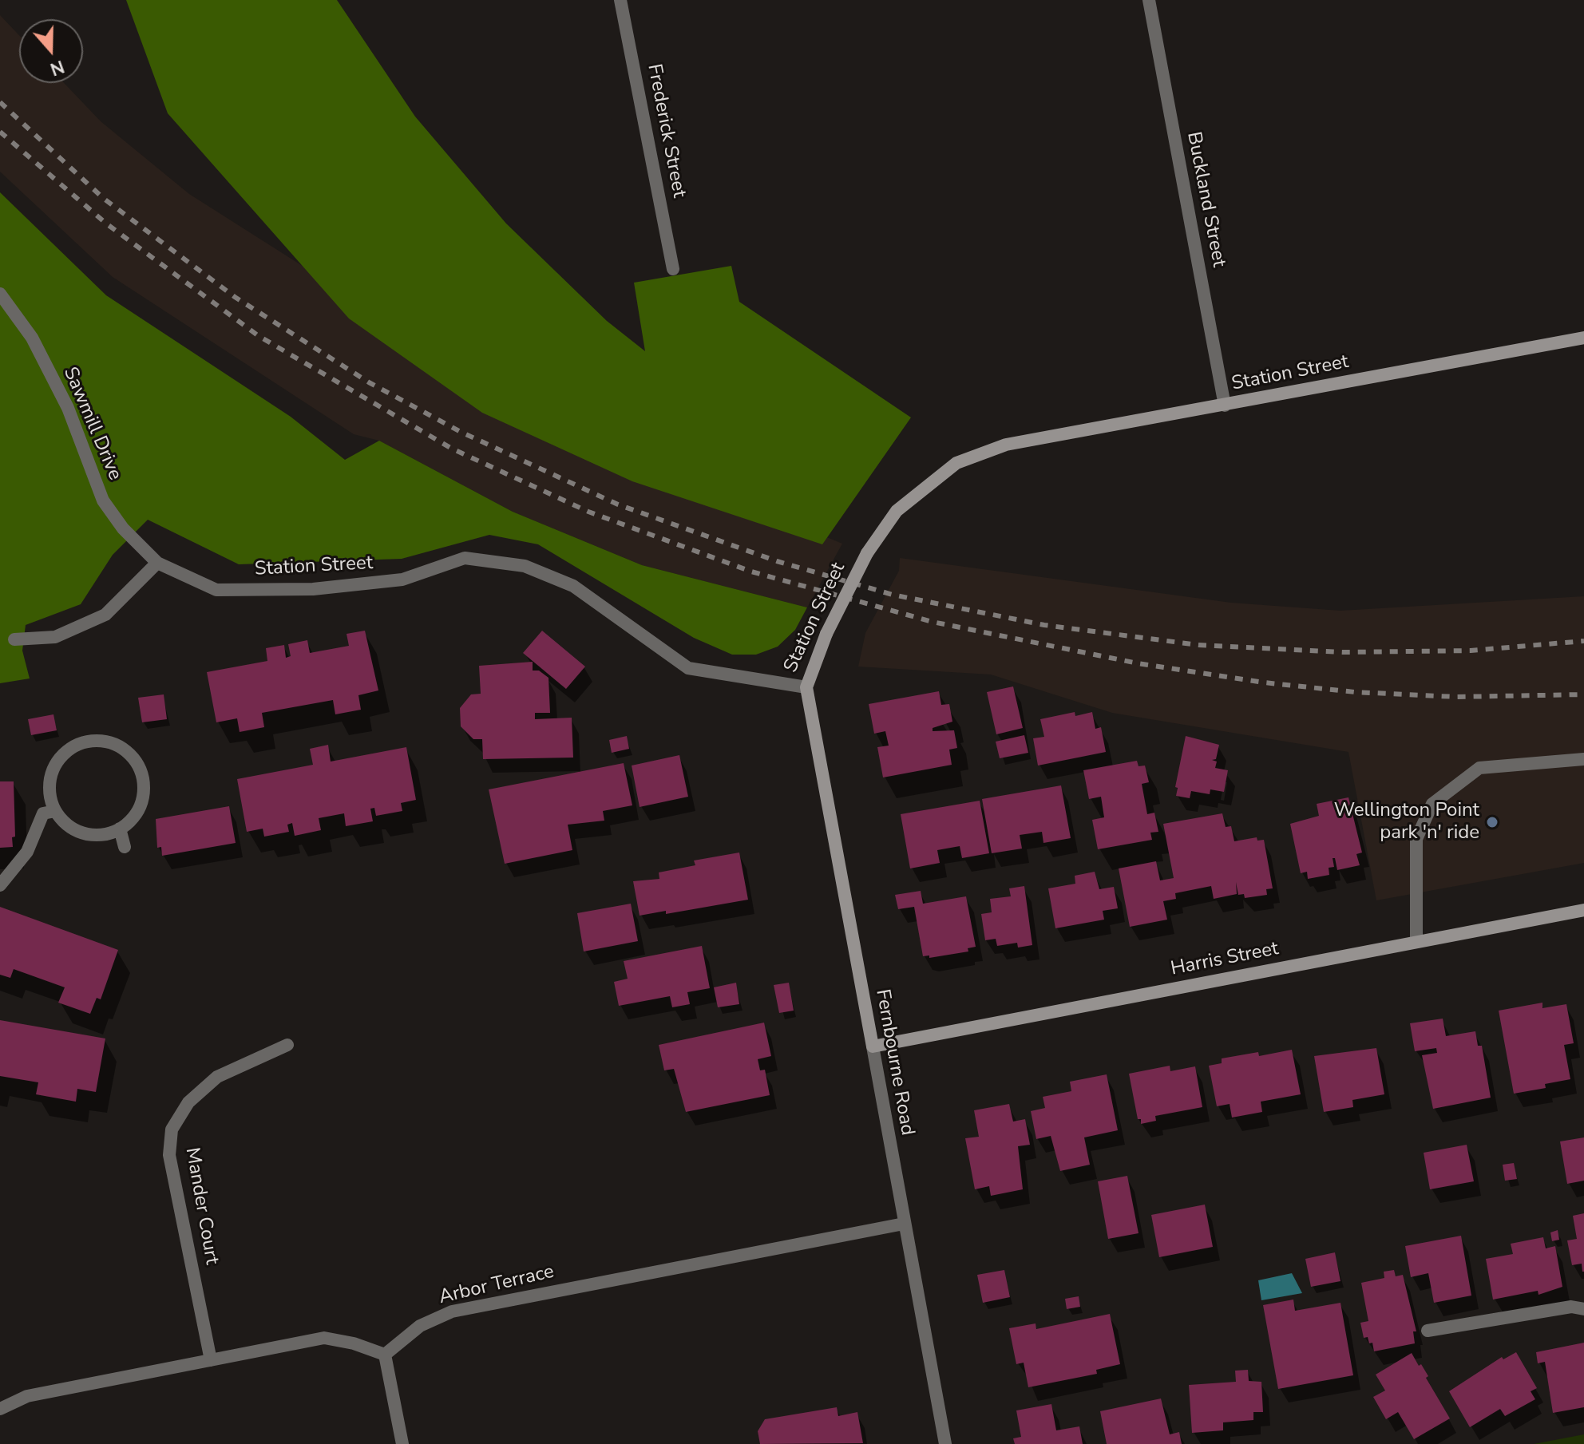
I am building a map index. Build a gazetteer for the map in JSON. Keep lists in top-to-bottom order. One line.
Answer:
{"streets":{"street":["Frederick Street","Buckland Street","Station Street","Sawmill Drive","Harris Street","Fernbourne Road","Mander Court","Arbor Terrace"]},"crossings":[["Buckland Street","Station Street"],["Station Street","Sawmill Drive"],["Station Street","Fernbourne Road"],["Harris Street","Fernbourne Road"],["Fernbourne Road","Arbor Terrace"]],"places":["Wellington Point park 'n' ride"],"north":"bottom"}
